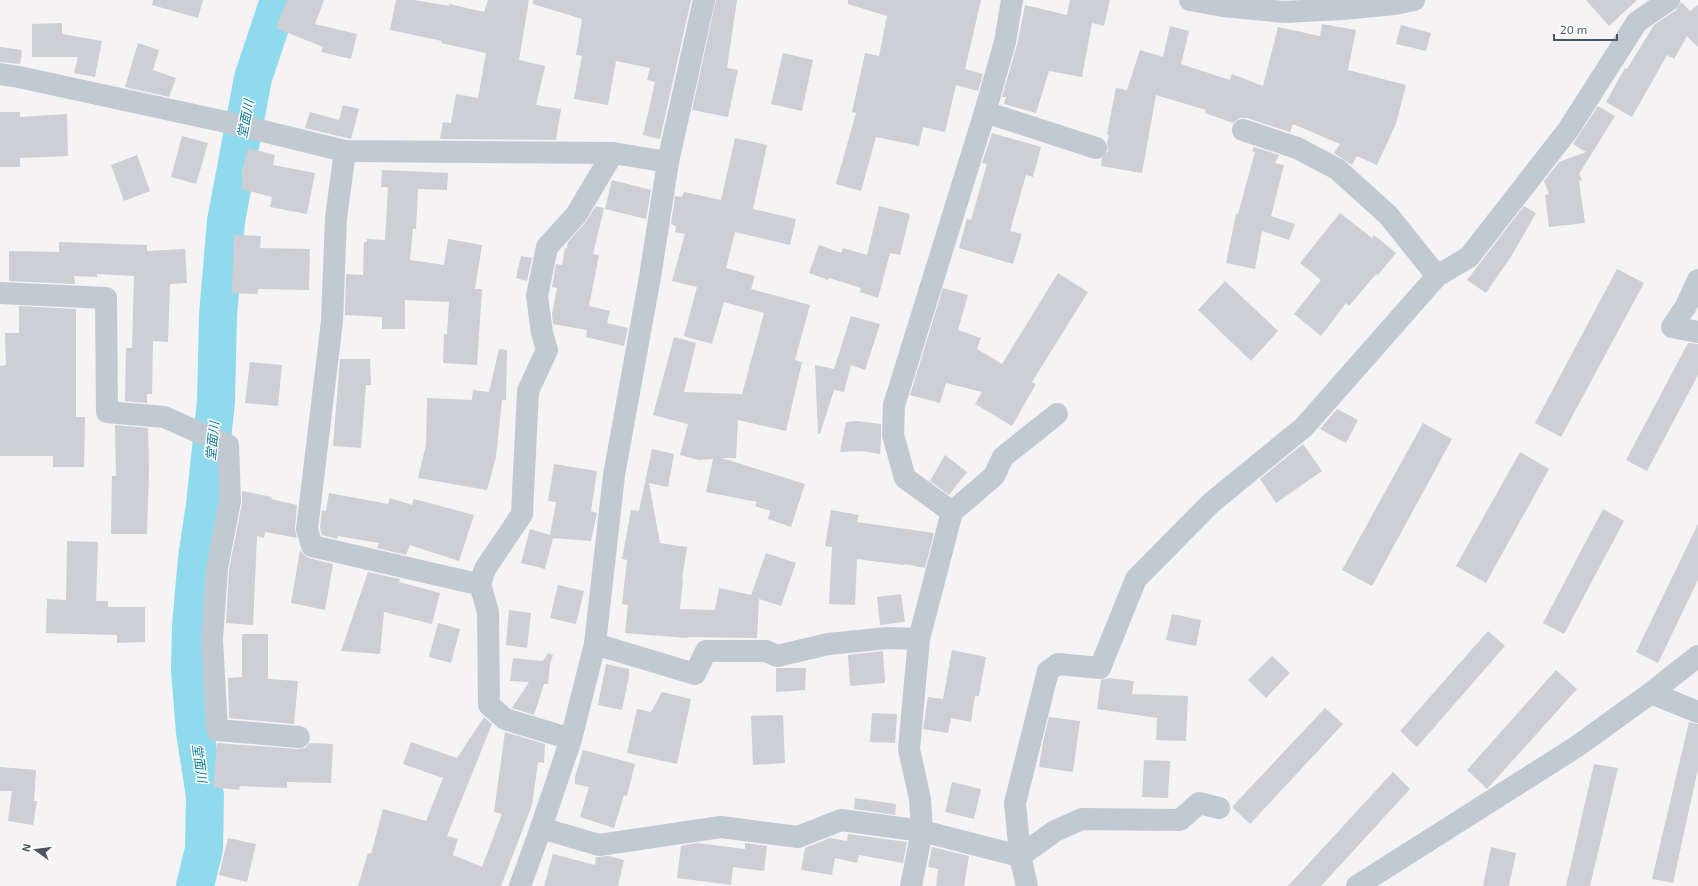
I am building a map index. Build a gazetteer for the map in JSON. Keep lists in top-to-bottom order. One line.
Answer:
{"water":["堂面川"],"scale_bar":"20 m","north":"left"}
